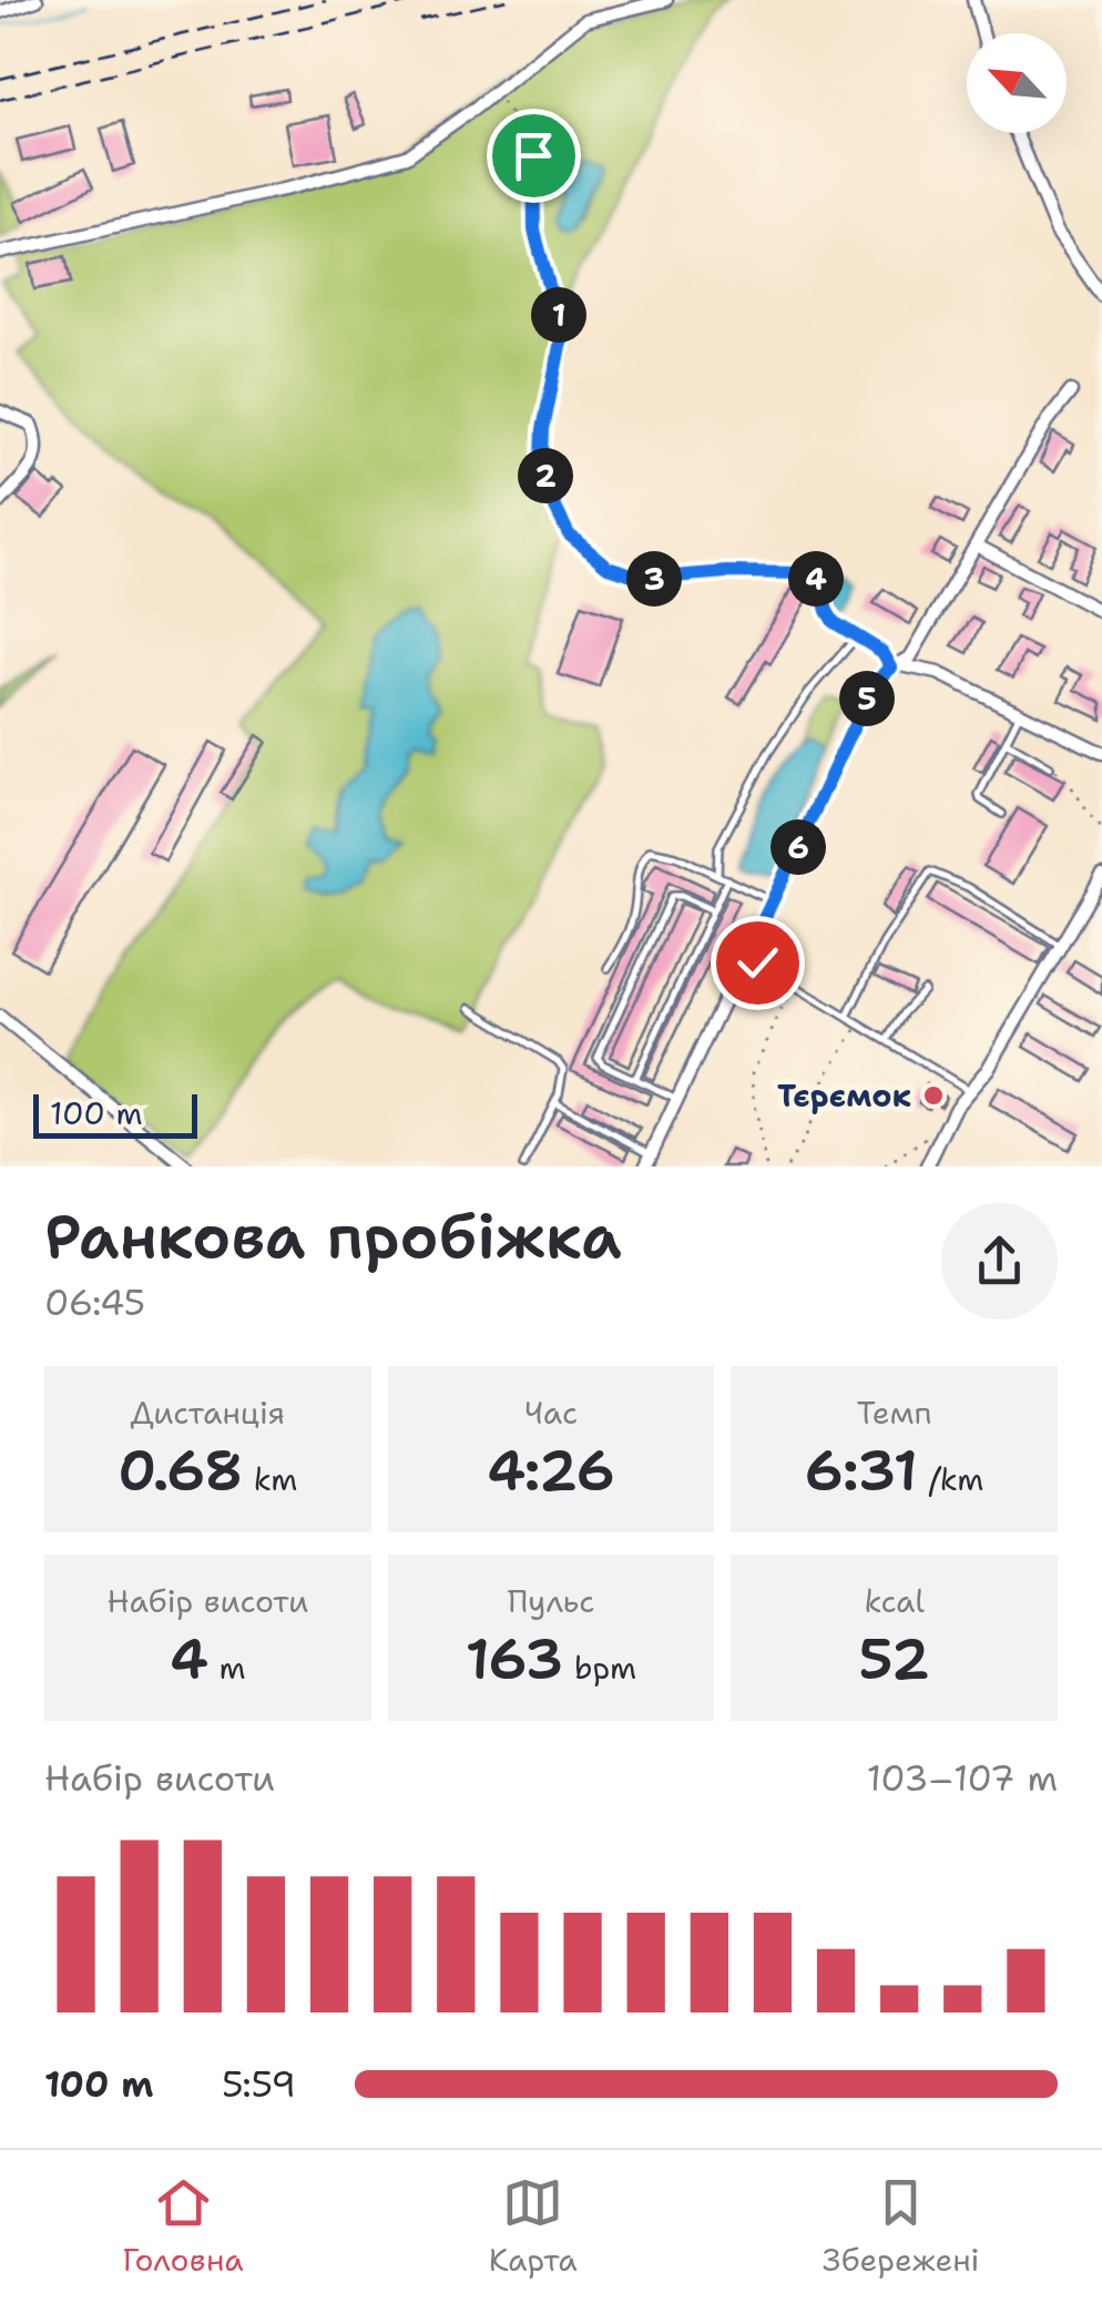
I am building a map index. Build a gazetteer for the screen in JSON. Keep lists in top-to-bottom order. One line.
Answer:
{"places":["Тєрємок"],"scale_bar":"100 m","north":"top left","page":{"pins":["1","2","3","4","5","6"],"scale":"100 m","heading":["Ранкова пробіжка","06:45"],"stats":[["Дистанція","0.68 km"],["Час","4:26"],["Темп","6:31 /km"],["Набір висоти","4 m"],["Пульс","163 bpm"],["kcal","52"]],"chart":["Набір висоти","103–107 m"],"list":[{"name":"100 m","note":"5:59"}],"tabs":["Головна","Карта","Збережені"]}}
